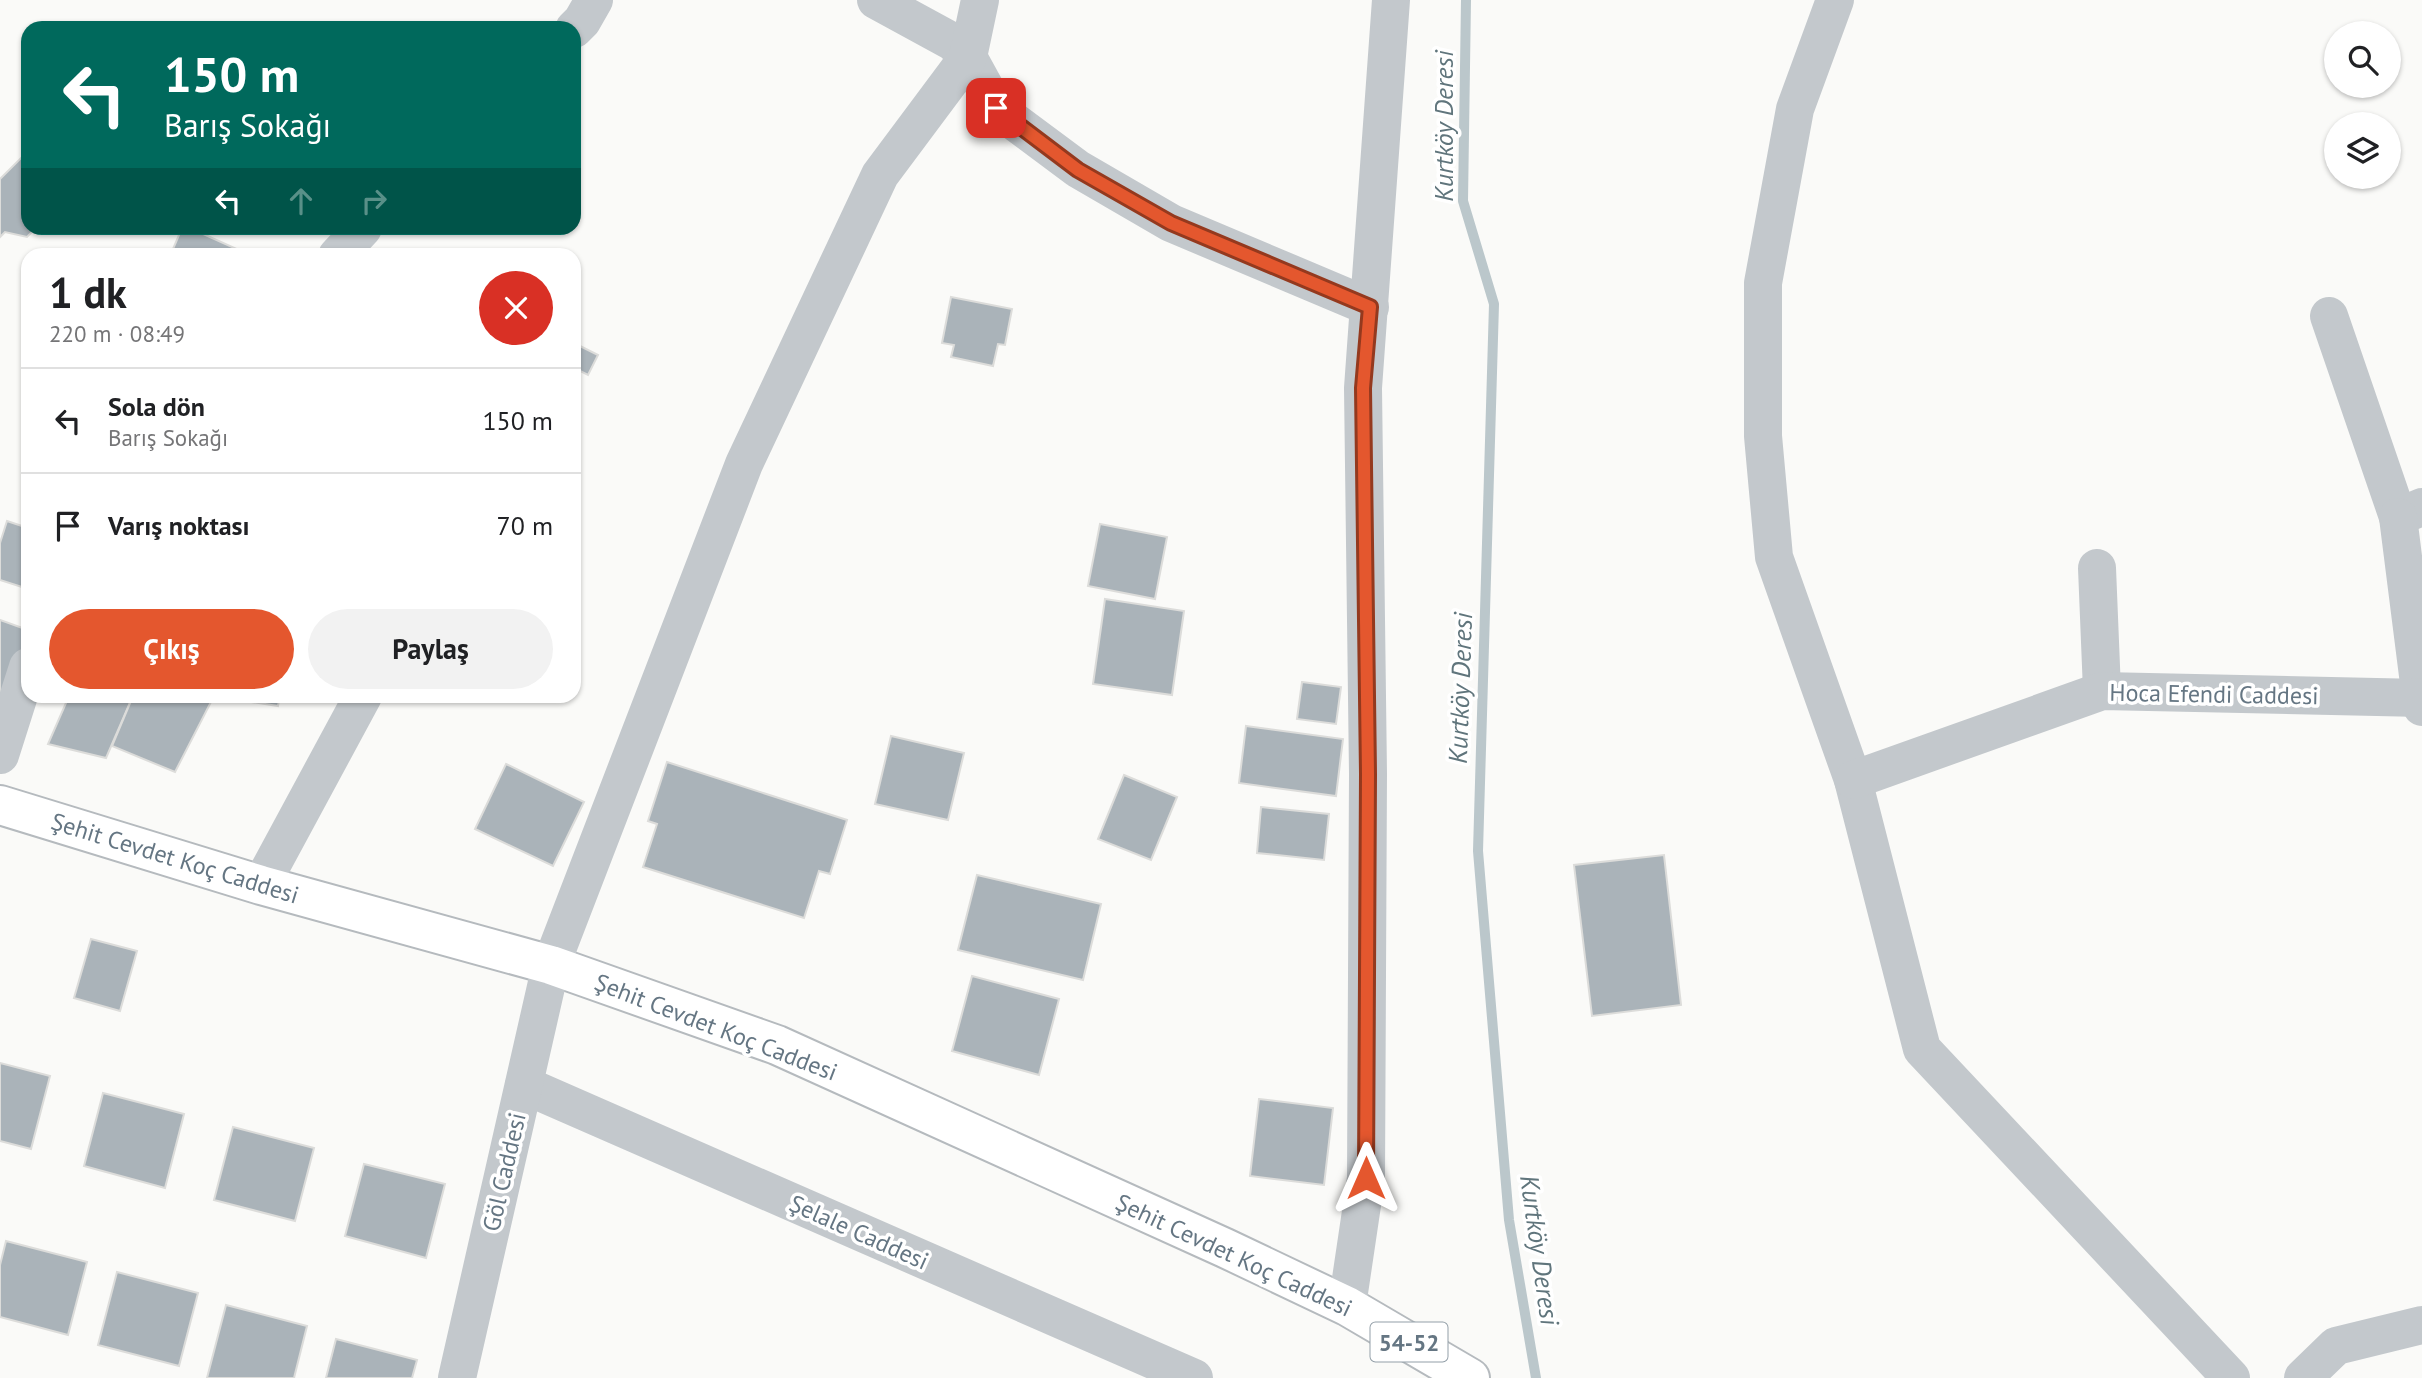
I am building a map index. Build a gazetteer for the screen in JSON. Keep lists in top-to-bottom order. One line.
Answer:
{"streets":{"main road":["Şehit Cevdet Koç Caddesi","54-52"],"street":["Hoca Efendi Caddesi","Göl Caddesi","Şelale Caddesi"]},"crossings":[["Şehit Cevdet Koç Caddesi","Göl Caddesi"],["Göl Caddesi","Şelale Caddesi"]],"water":["Kurtköy Deresi"],"page":{"turn":["150 m","Barış Sokağı"],"heading":["1 dk","220 m · 08:49"],"list":[{"name":"Sola dön","note":"Barış Sokağı","value":"150 m"},{"name":"Varış noktası","value":"70 m"}],"buttons":["Çıkış","Paylaş"]}}
